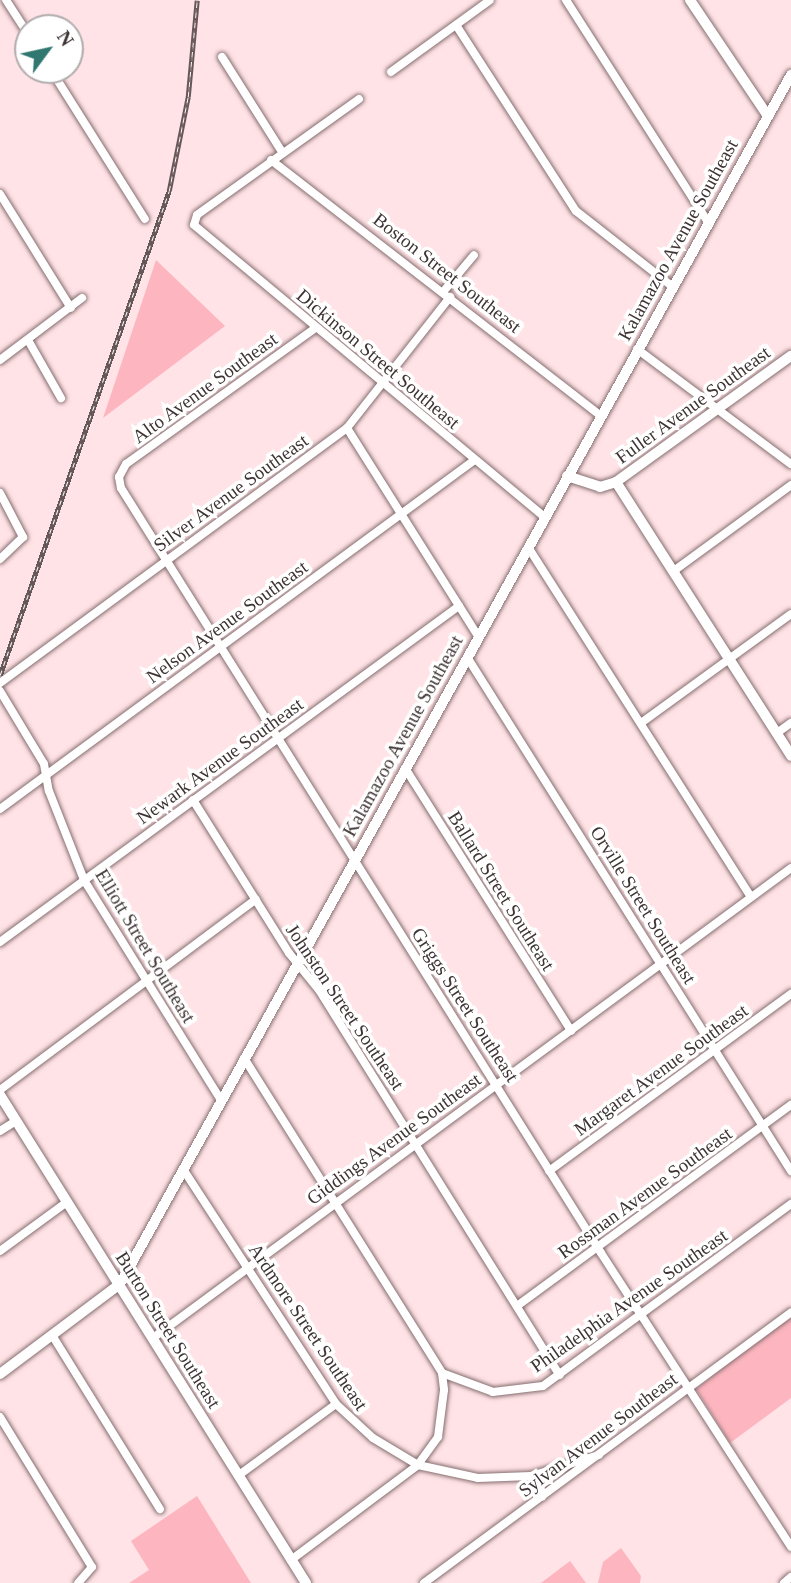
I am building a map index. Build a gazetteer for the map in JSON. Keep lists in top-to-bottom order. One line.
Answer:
{"streets":{"main road":["Kalamazoo Avenue Southeast","Burton Street Southeast"],"street":["Boston Street Southeast","Dickinson Street Southeast","Alto Avenue Southeast","Fuller Avenue Southeast","Silver Avenue Southeast","Nelson Avenue Southeast","Newark Avenue Southeast","Ballard Street Southeast","Orville Street Southeast","Elliott Street Southeast","Griggs Street Southeast","Johnston Street Southeast","Margaret Avenue Southeast","Giddings Avenue Southeast","Rossman Avenue Southeast","Philadelphia Avenue Southeast","Ardmore Street Southeast","Sylvan Avenue Southeast"]},"crossings":[["Kalamazoo Avenue Southeast","Boston Street Southeast"],["Kalamazoo Avenue Southeast","Dickinson Street Southeast"],["Kalamazoo Avenue Southeast","Ballard Street Southeast"],["Kalamazoo Avenue Southeast","Orville Street Southeast"],["Kalamazoo Avenue Southeast","Elliott Street Southeast"],["Kalamazoo Avenue Southeast","Griggs Street Southeast"],["Kalamazoo Avenue Southeast","Johnston Street Southeast"],["Kalamazoo Avenue Southeast","Ardmore Street Southeast"],["Kalamazoo Avenue Southeast","Burton Street Southeast"],["Boston Street Southeast","Dickinson Street Southeast"],["Boston Street Southeast","Silver Avenue Southeast"],["Dickinson Street Southeast","Alto Avenue Southeast"],["Dickinson Street Southeast","Silver Avenue Southeast"],["Dickinson Street Southeast","Nelson Avenue Southeast"],["Alto Avenue Southeast","Griggs Street Southeast"],["Silver Avenue Southeast","Griggs Street Southeast"],["Nelson Avenue Southeast","Elliott Street Southeast"],["Nelson Avenue Southeast","Griggs Street Southeast"],["Newark Avenue Southeast","Elliott Street Southeast"],["Newark Avenue Southeast","Griggs Street Southeast"],["Newark Avenue Southeast","Johnston Street Southeast"],["Ballard Street Southeast","Giddings Avenue Southeast"],["Orville Street Southeast","Margaret Avenue Southeast"],["Orville Street Southeast","Giddings Avenue Southeast"],["Orville Street Southeast","Rossman Avenue Southeast"],["Griggs Street Southeast","Margaret Avenue Southeast"],["Griggs Street Southeast","Giddings Avenue Southeast"],["Griggs Street Southeast","Rossman Avenue Southeast"],["Griggs Street Southeast","Philadelphia Avenue Southeast"],["Griggs Street Southeast","Sylvan Avenue Southeast"],["Johnston Street Southeast","Giddings Avenue Southeast"],["Johnston Street Southeast","Rossman Avenue Southeast"],["Johnston Street Southeast","Philadelphia Avenue Southeast"],["Giddings Avenue Southeast","Ardmore Street Southeast"],["Giddings Avenue Southeast","Burton Street Southeast"],["Ardmore Street Southeast","Sylvan Avenue Southeast"]],"north":"top right"}
